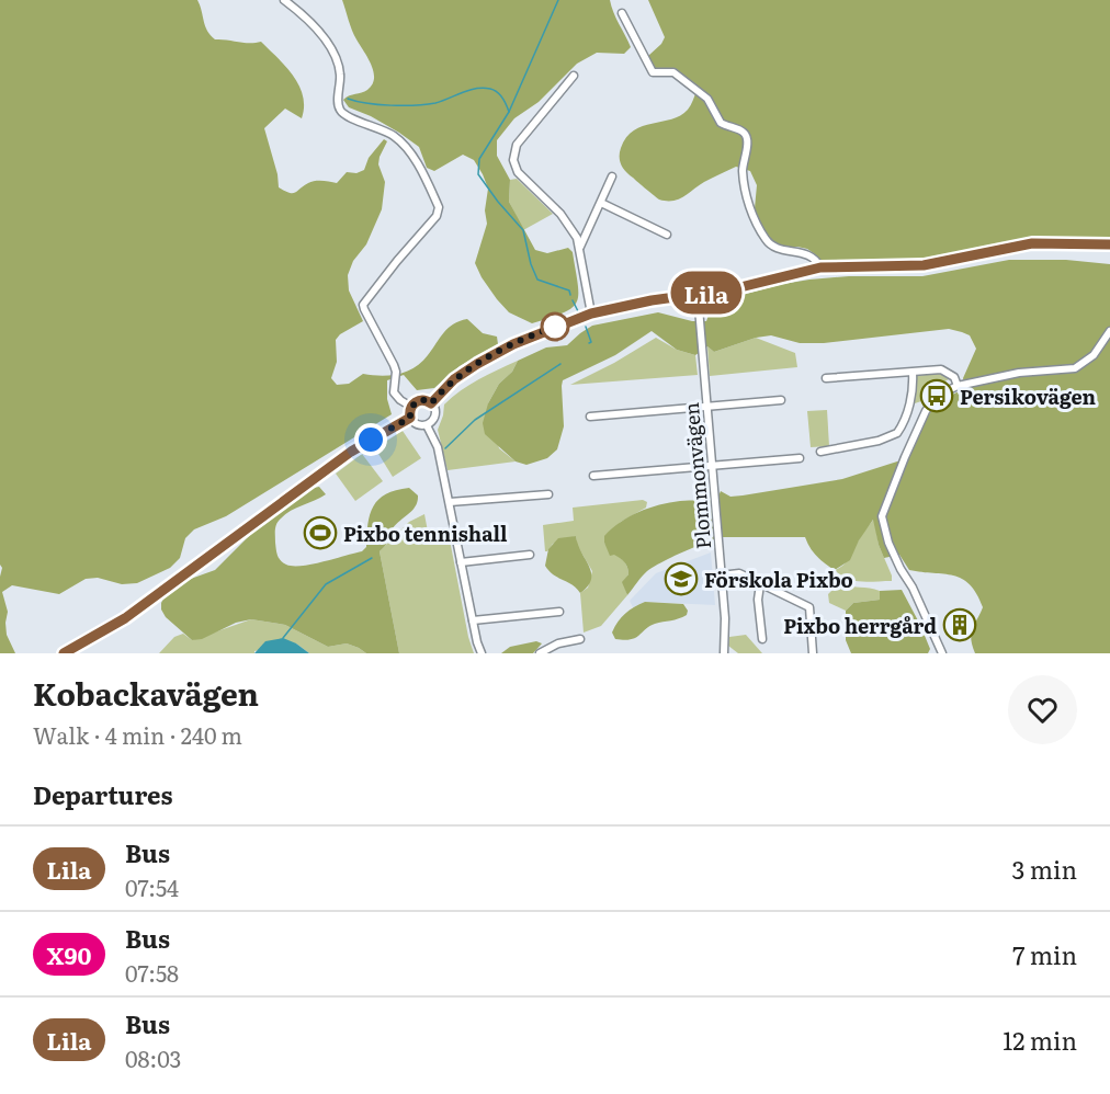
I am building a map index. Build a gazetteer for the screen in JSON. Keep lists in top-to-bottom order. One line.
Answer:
{"streets":{"street":["Plommonvägen"]},"places":{"bus stop":["Persikovägen"],"sports":["Pixbo tennishall"],"school or university":["Förskola Pixbo"],"building":["Pixbo herrgård"]},"lines":["bus line Lila"],"page":{"on_map":"Lila","heading":[["Kobackavägen","Walk · 4 min · 240 m"],"Departures"],"list":[{"mark":"Lila","name":"Bus","note":"07:54","value":"3 min"},{"mark":"X90","name":"Bus","note":"07:58","value":"7 min"},{"mark":"Lila","name":"Bus","note":"08:03","value":"12 min"}]}}
